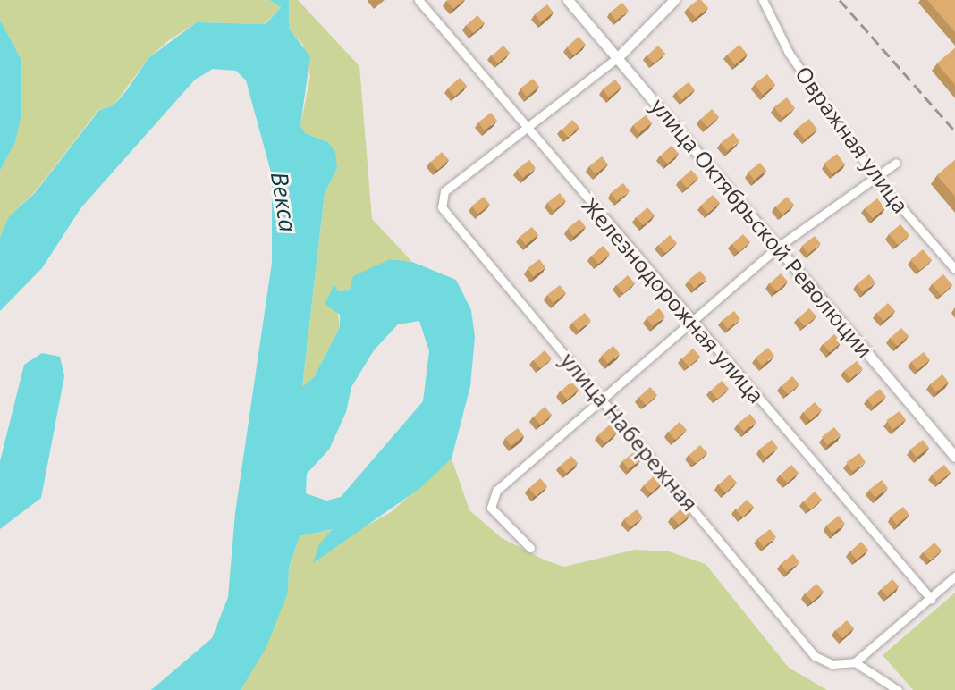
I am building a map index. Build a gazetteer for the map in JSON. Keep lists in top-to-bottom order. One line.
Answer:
{"streets":{"street":["Овражная улица","улица Октябрьской Революции","Железнодорожная улица","улица Набережная"]},"crossings":[["Железнодорожная улица","улица Набережная"]],"water":["Векса"]}
